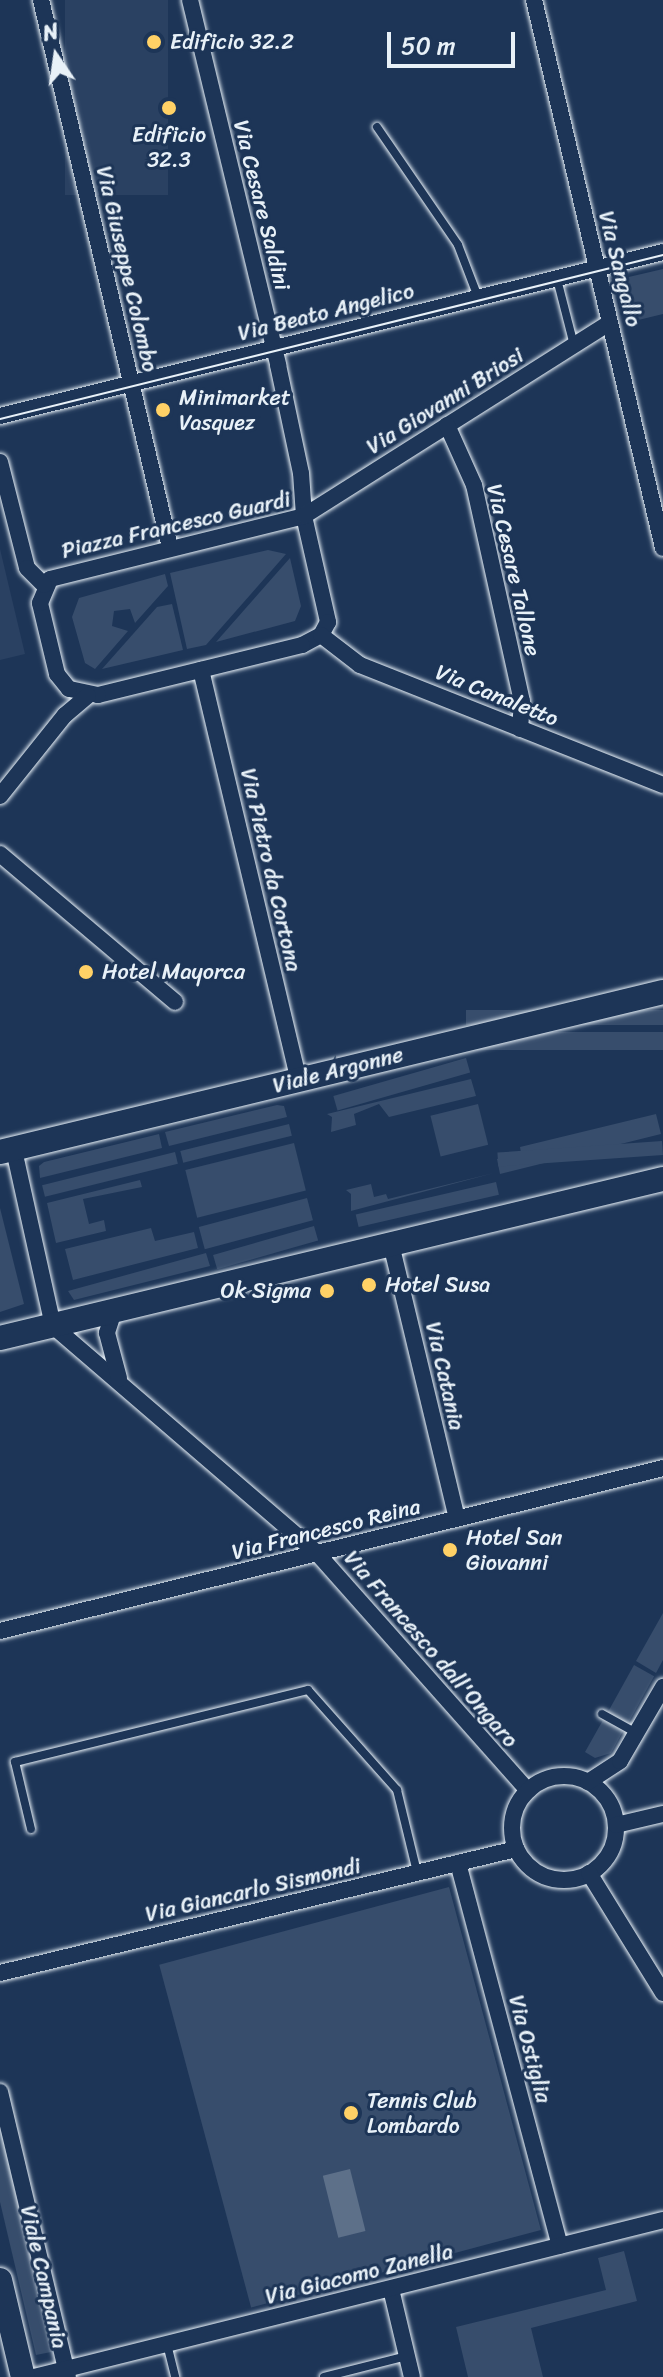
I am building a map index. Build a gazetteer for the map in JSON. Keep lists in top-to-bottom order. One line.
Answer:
{"streets":{"street":["Via Cesare Saldini","Via Giuseppe Colombo","Via Sangallo","Via Beato Angelico","Via Giovanni Briosi","Piazza Francesco Guardi","Via Cesare Tallone","Via Canaletto","Via Pietro da Cortona","Viale Argonne","Via Catania","Via Francesco Reina","Via Francesco dall'Ongaro","Via Giancarlo Sismondi","Via Ostiglia","Via Giacomo Zanella","Viale Campania"]},"crossings":[["Via Cesare Saldini","Via Beato Angelico"],["Via Cesare Saldini","Via Giovanni Briosi"],["Via Cesare Saldini","Piazza Francesco Guardi"],["Via Giuseppe Colombo","Via Beato Angelico"],["Via Giuseppe Colombo","Piazza Francesco Guardi"],["Via Sangallo","Via Beato Angelico"],["Via Sangallo","Via Giovanni Briosi"],["Via Giovanni Briosi","Piazza Francesco Guardi"],["Via Giovanni Briosi","Via Cesare Tallone"],["Piazza Francesco Guardi","Via Canaletto"],["Via Cesare Tallone","Via Canaletto"],["Via Pietro da Cortona","Viale Argonne"],["Via Catania","Via Francesco Reina"],["Via Francesco Reina","Via Francesco dall'Ongaro"],["Via Francesco dall'Ongaro","Via Giancarlo Sismondi"],["Via Giancarlo Sismondi","Via Ostiglia"],["Via Ostiglia","Via Giacomo Zanella"],["Via Giacomo Zanella","Viale Campania"]],"places":["Edificio 32.2","Edificio 32.3","Minimarket Vasquez","Hotel Mayorca","Hotel Susa","Ok Sigma","Hotel San Giovanni","Tennis Club Lombardo"],"scale_bar":"50 m","north":"top"}
